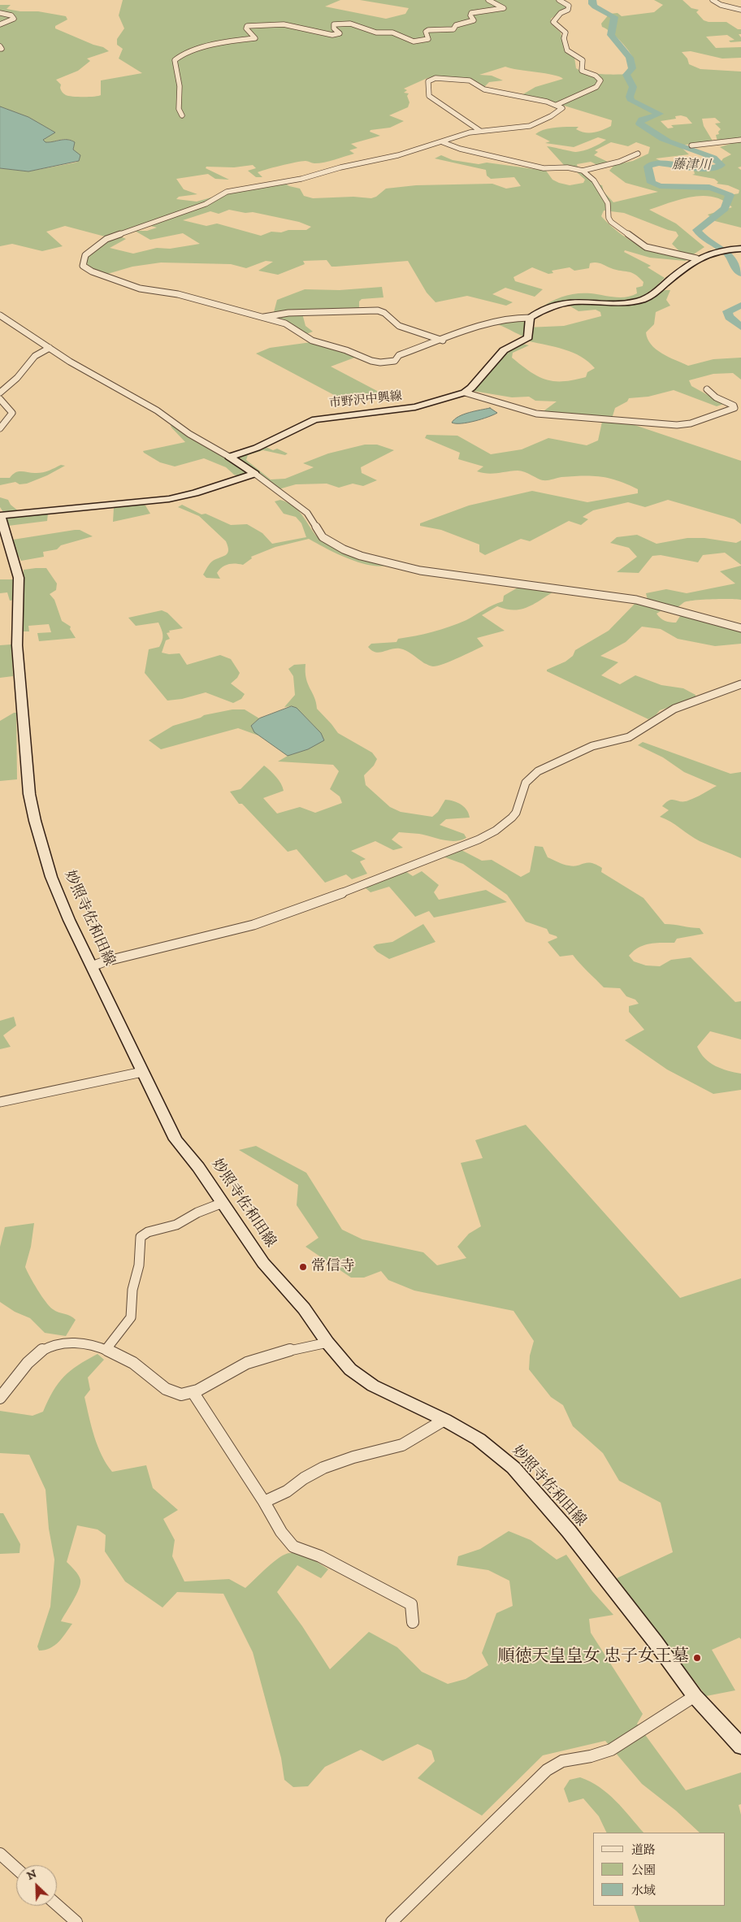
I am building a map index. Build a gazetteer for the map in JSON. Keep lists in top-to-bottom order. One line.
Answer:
{"streets":{"main road":["市野沢中興線","妙照寺佐和田線"]},"water":["藤津川"],"places":["常信寺","順徳天皇皇女 忠子女王墓"],"legend":["道路","公園","水域"],"north":"top left"}
